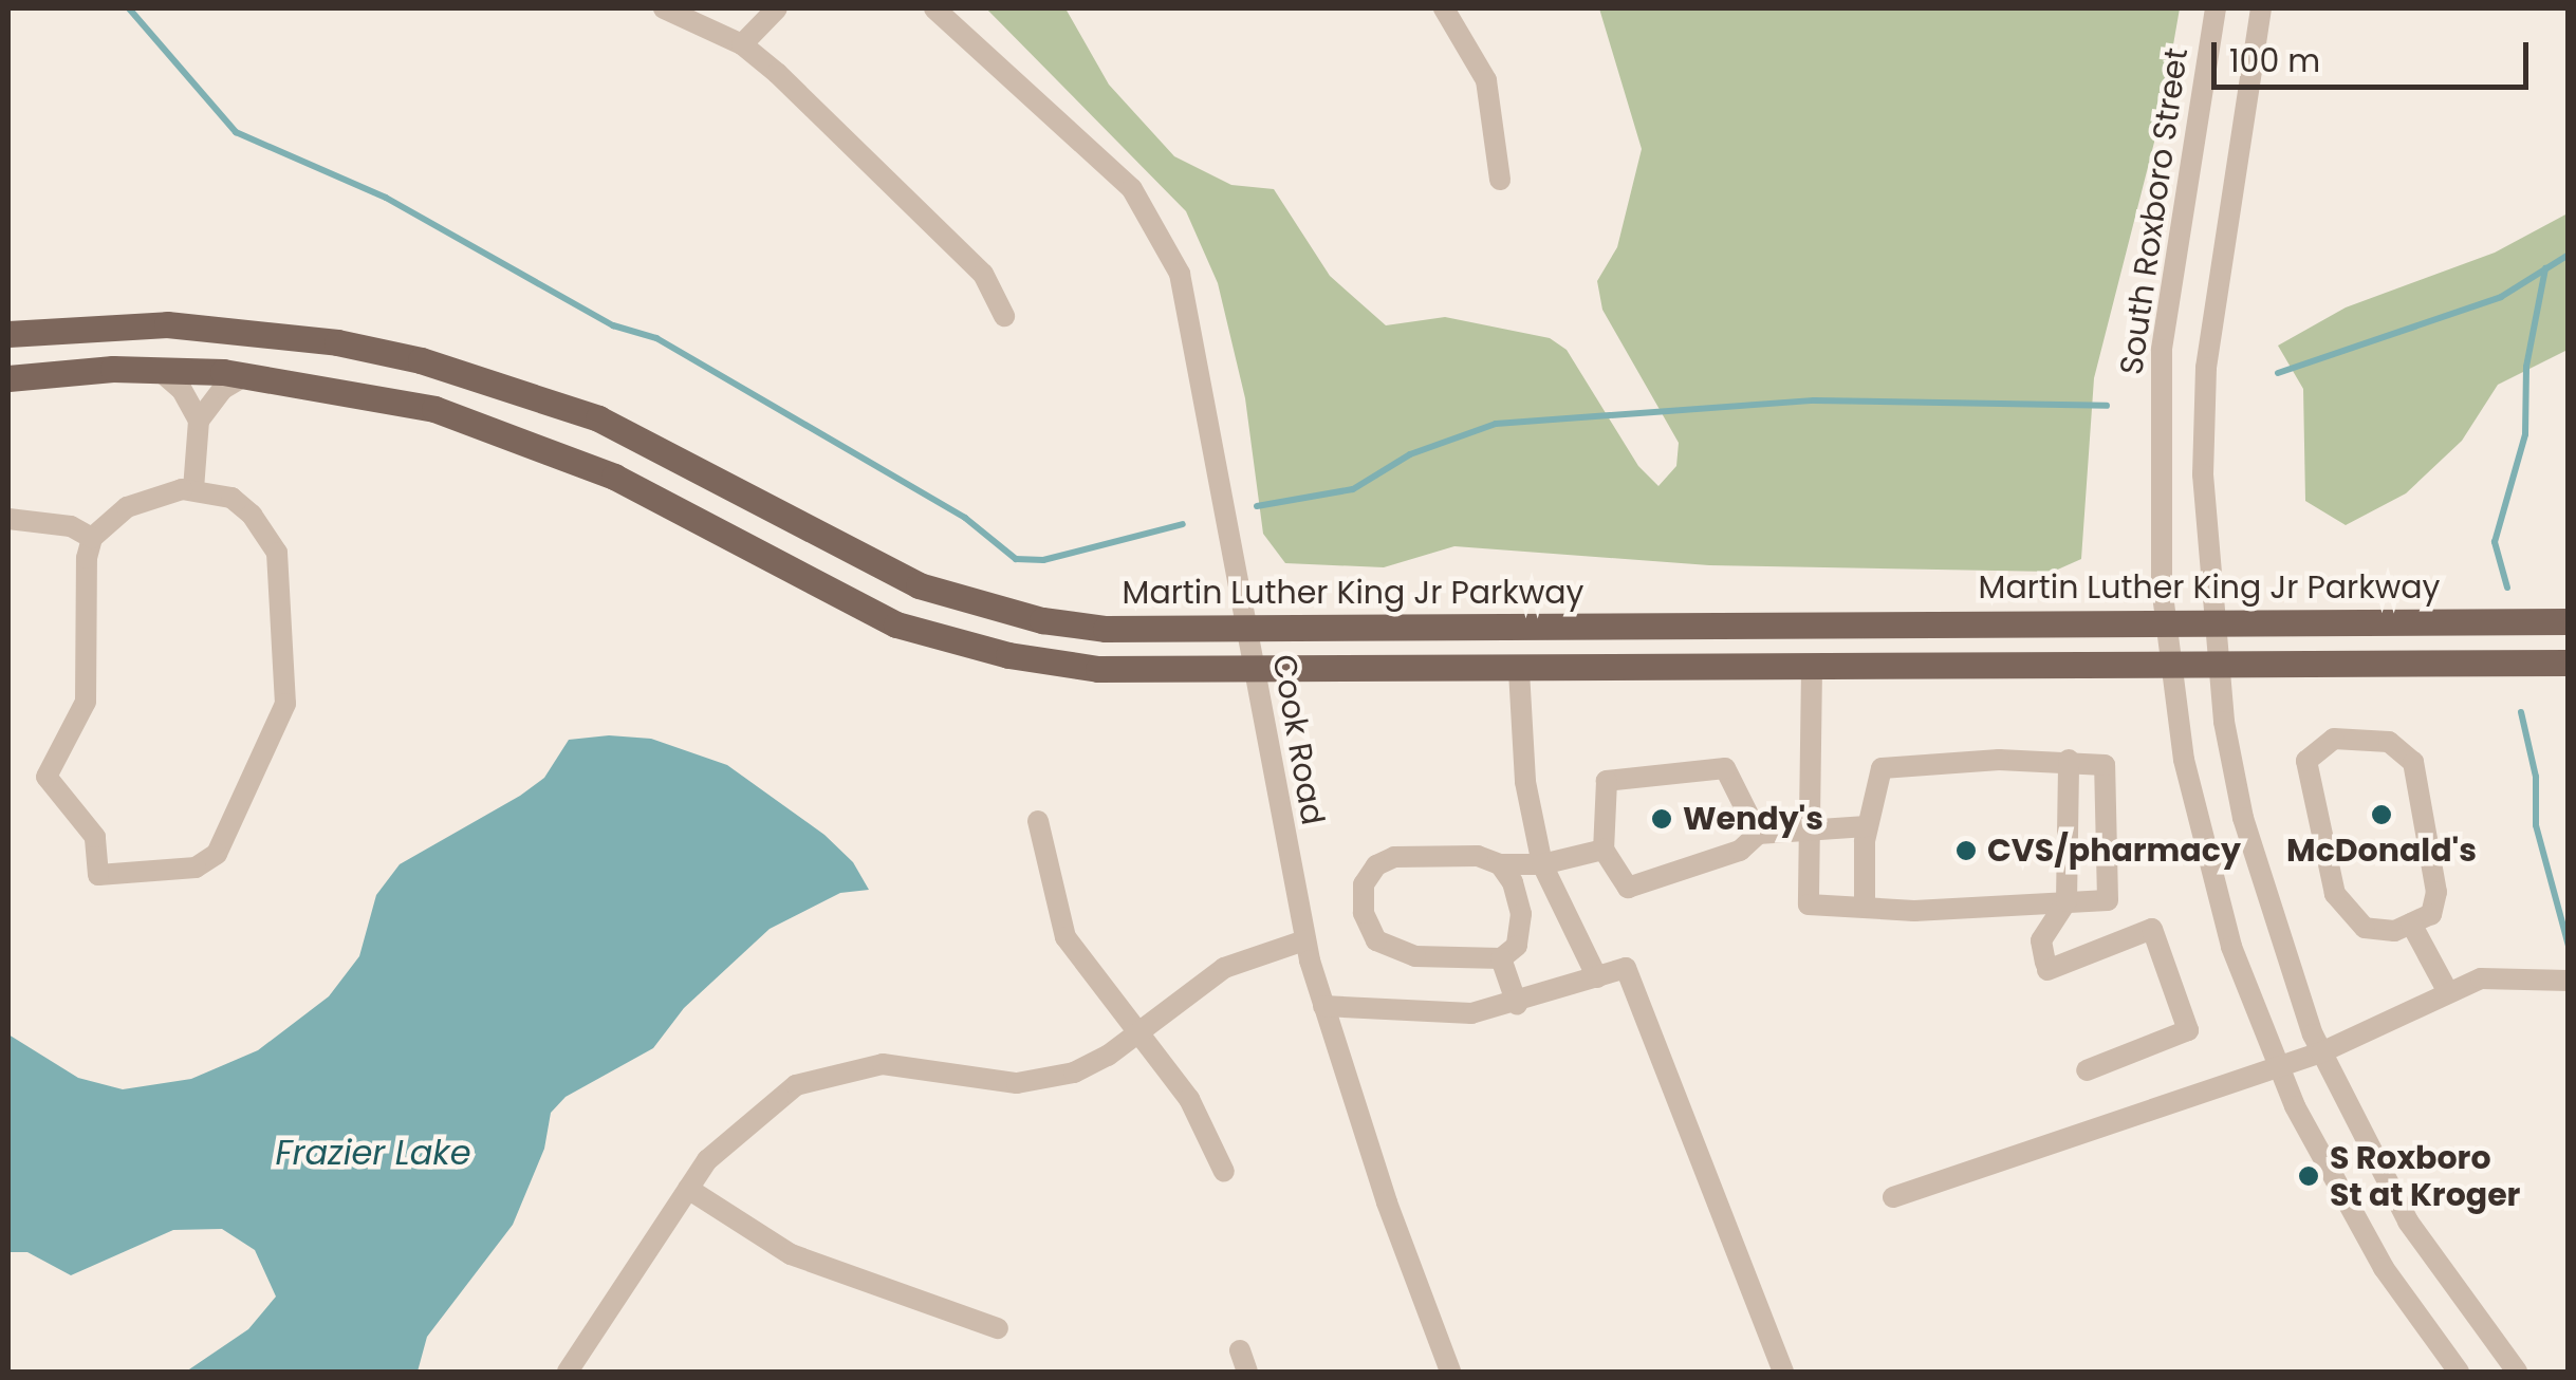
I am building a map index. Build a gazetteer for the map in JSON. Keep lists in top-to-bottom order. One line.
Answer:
{"streets":{"main road":["Martin Luther King Jr Parkway"],"street":["South Roxboro Street","Cook Road"]},"crossings":[["South Roxboro Street","Martin Luther King Jr Parkway"],["Martin Luther King Jr Parkway","Cook Road"]],"water":["Frazier Lake"],"places":["McDonald's","Wendy's","CVS/pharmacy","S Roxboro St at Kroger"],"scale_bar":"100 m"}
